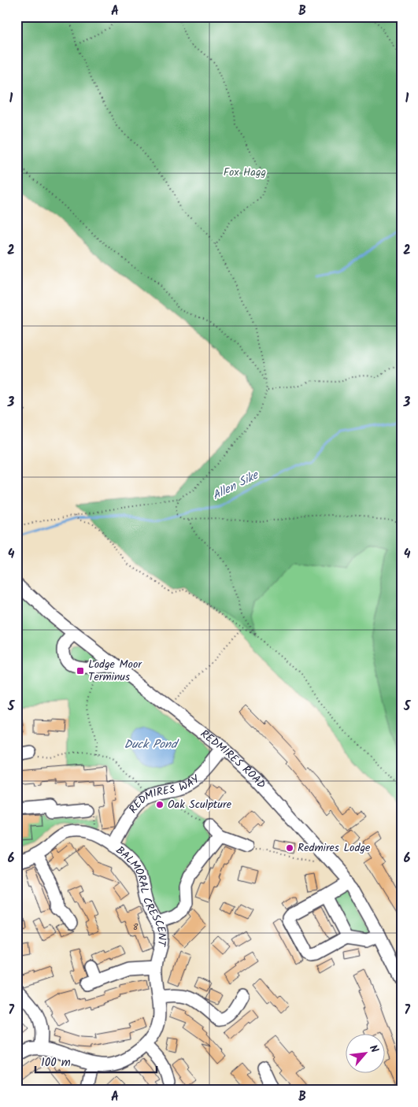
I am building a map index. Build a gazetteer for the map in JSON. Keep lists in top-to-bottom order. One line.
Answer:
{"streets":{"street":["REDMIRES ROAD","REDMIRES WAY","BALMORAL CRESCENT"]},"crossings":[["REDMIRES ROAD","REDMIRES WAY"],["REDMIRES WAY","BALMORAL CRESCENT"]],"water":["Allen Sike","Duck Pond"],"parks":["Fox Hagg"],"places":{"transit":["Lodge Moor Terminus"],"other":["Oak Sculpture","Redmires Lodge"]},"house_numbers":["8"],"scale_bar":"100 m","north":"top right","grid":{"columns":["A","B"],"rows":["1","2","3","4","5","6","7"]}}
